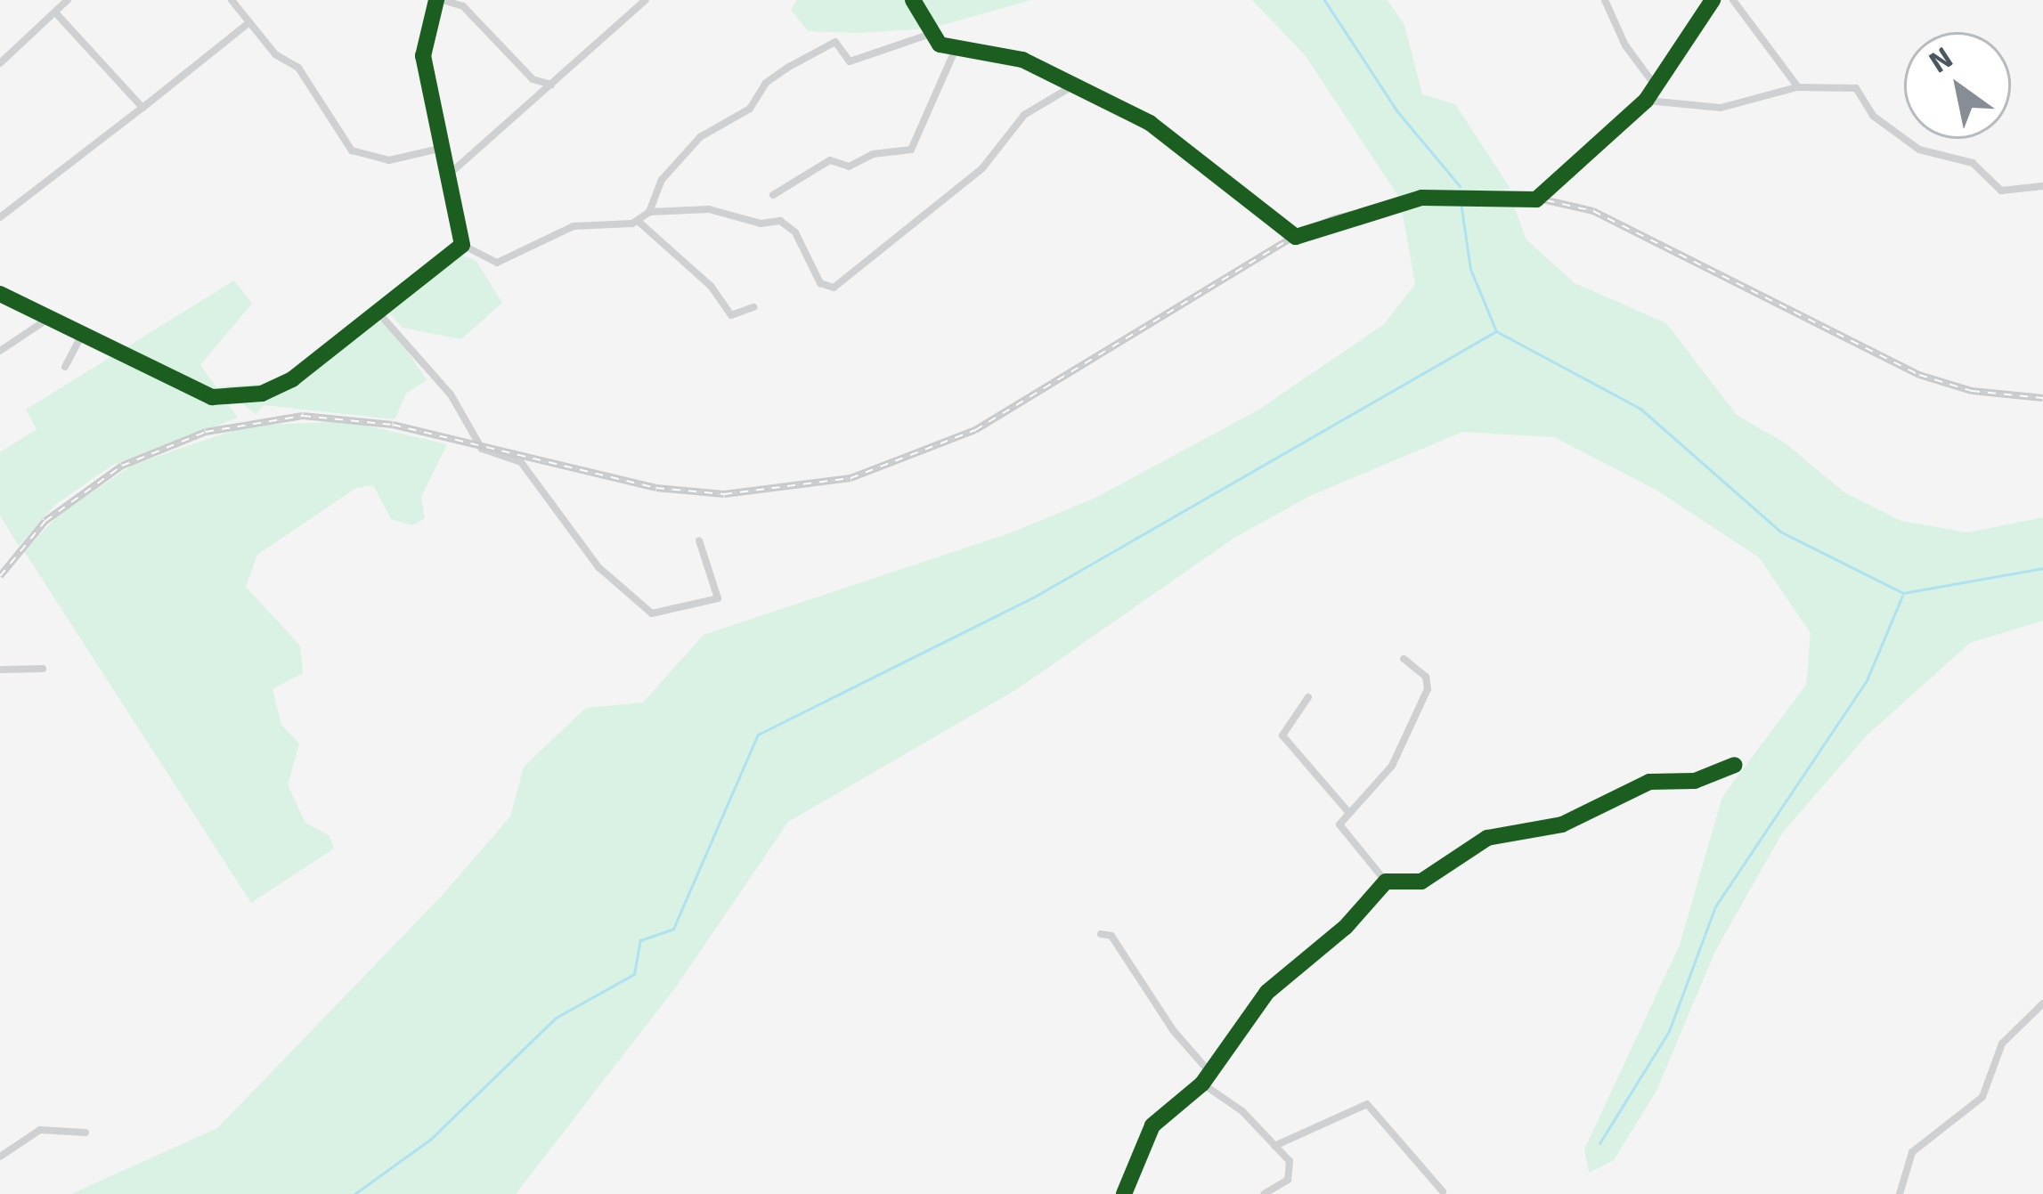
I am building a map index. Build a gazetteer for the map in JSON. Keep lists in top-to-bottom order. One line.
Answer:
{"north":"top left"}
